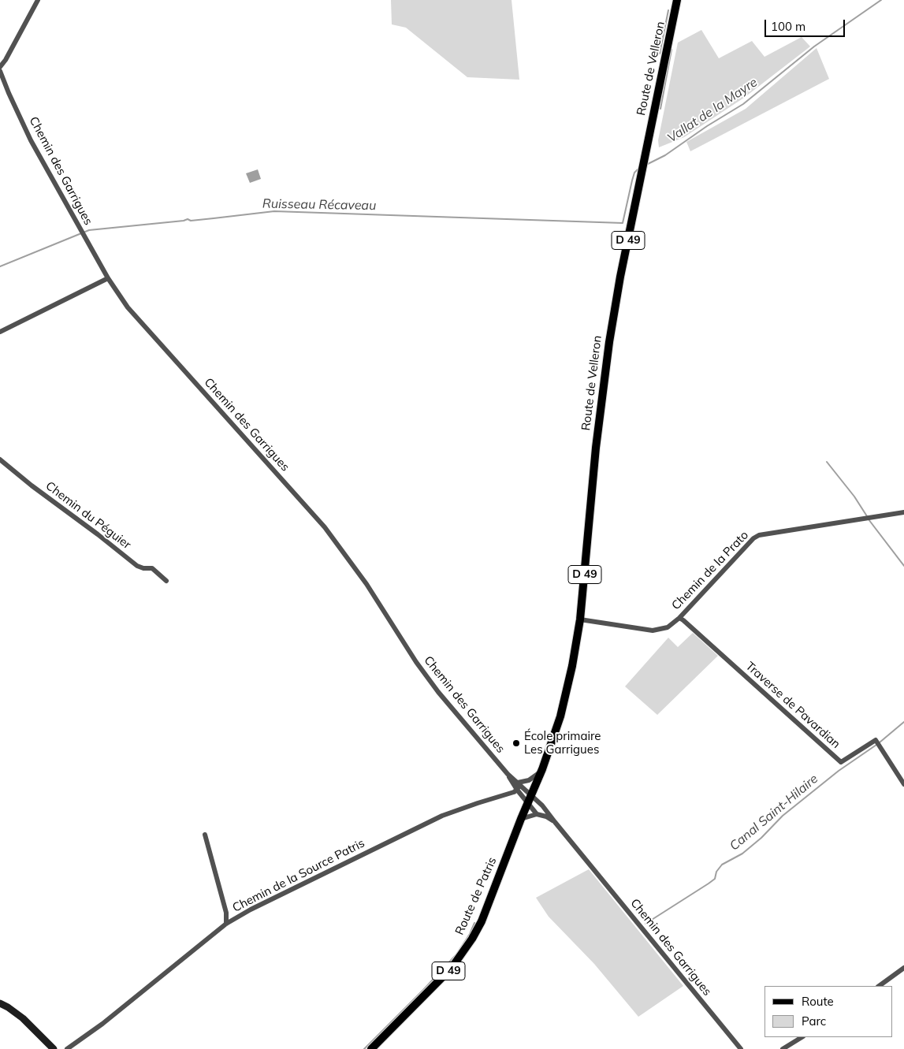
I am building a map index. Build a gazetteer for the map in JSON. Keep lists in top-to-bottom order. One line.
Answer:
{"streets":{"main road":["Route de Velleron","D 49","Route de Patris"],"street":["Chemin des Garrigues","Chemin du Péguier","Chemin de la Prato","Traverse de Pavardian","Chemin de la Source Patris"]},"crossings":[["Route de Velleron","Chemin de la Prato"],["Route de Velleron","Route de Patris"],["Chemin des Garrigues","Chemin de la Source Patris"],["Chemin des Garrigues","Route de Patris"],["Chemin de la Prato","Traverse de Pavardian"]],"water":["Vallat de la Mayre","Ruisseau Récaveau","Canal Saint-Hilaire"],"places":["École primaire Les Garrigues"],"legend":["Route","Parc"],"scale_bar":"100 m"}
